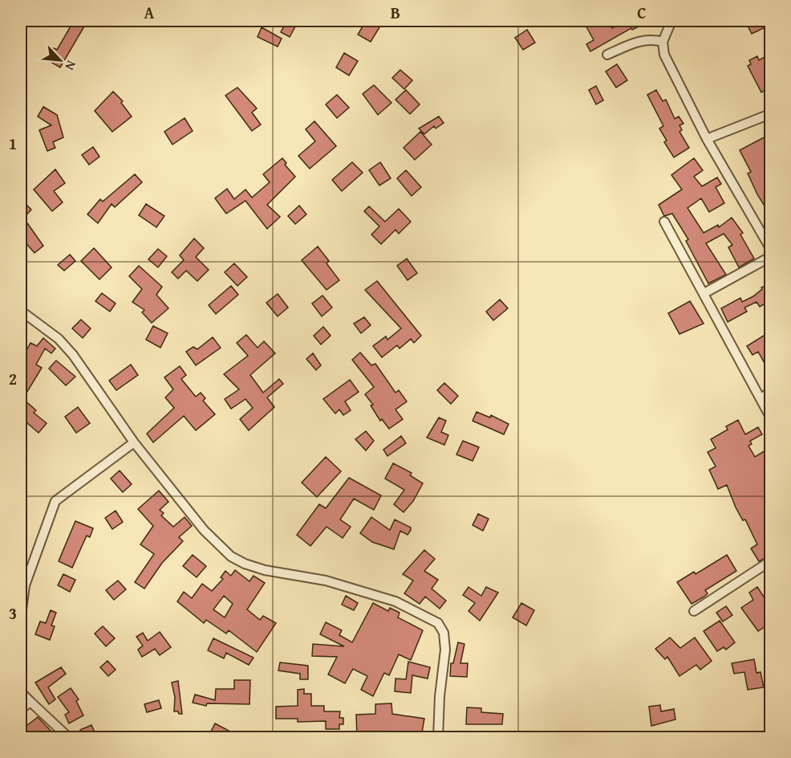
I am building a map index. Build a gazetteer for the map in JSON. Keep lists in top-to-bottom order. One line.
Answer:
{"north":"bottom right","grid":{"columns":["A","B","C"],"rows":["1","2","3"]}}
